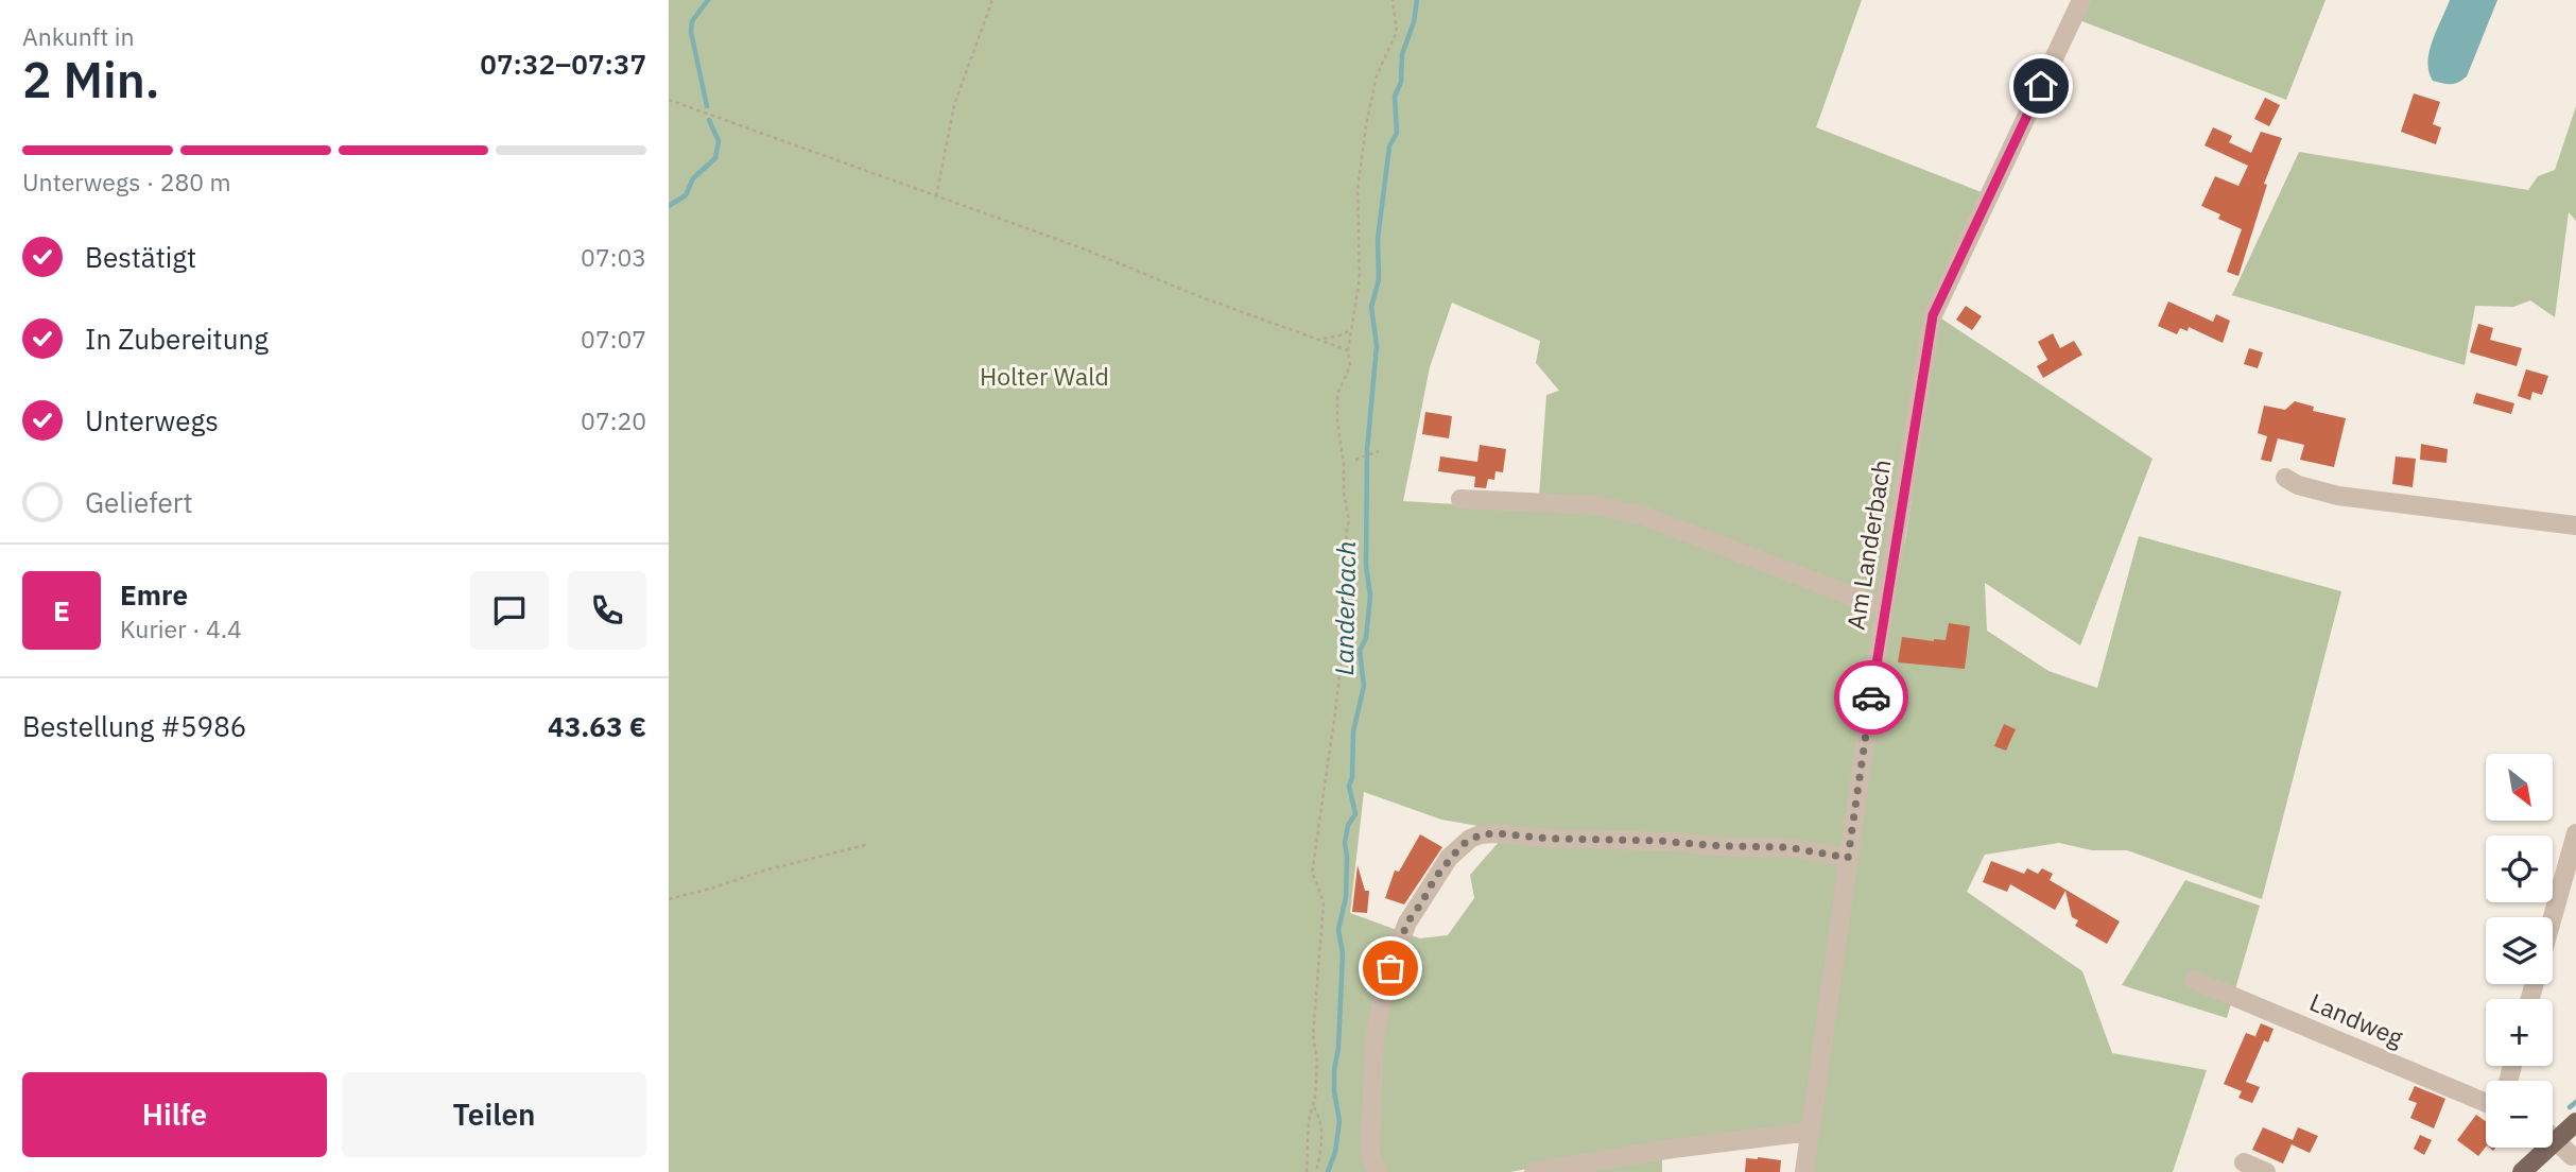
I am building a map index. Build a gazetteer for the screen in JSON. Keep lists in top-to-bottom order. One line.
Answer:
{"streets":{"street":["Am Landerbach","Landweg"]},"water":["Landerbach"],"parks":["Holter Wald"],"north":"bottom right","page":{"heading":["2 Min.","Ankunft in","07:32–07:37"],"panel":["Emre","Kurier · 4.4","Bestellung #5986","43.63 €"],"bar":"Unterwegs · 280 m","list":[["Bestätigt","07:03"],["In Zubereitung","07:07"],["Unterwegs","07:20"],"Geliefert"],"round":"E","map_buttons":["+","−"],"buttons":["Hilfe","Teilen"]}}
